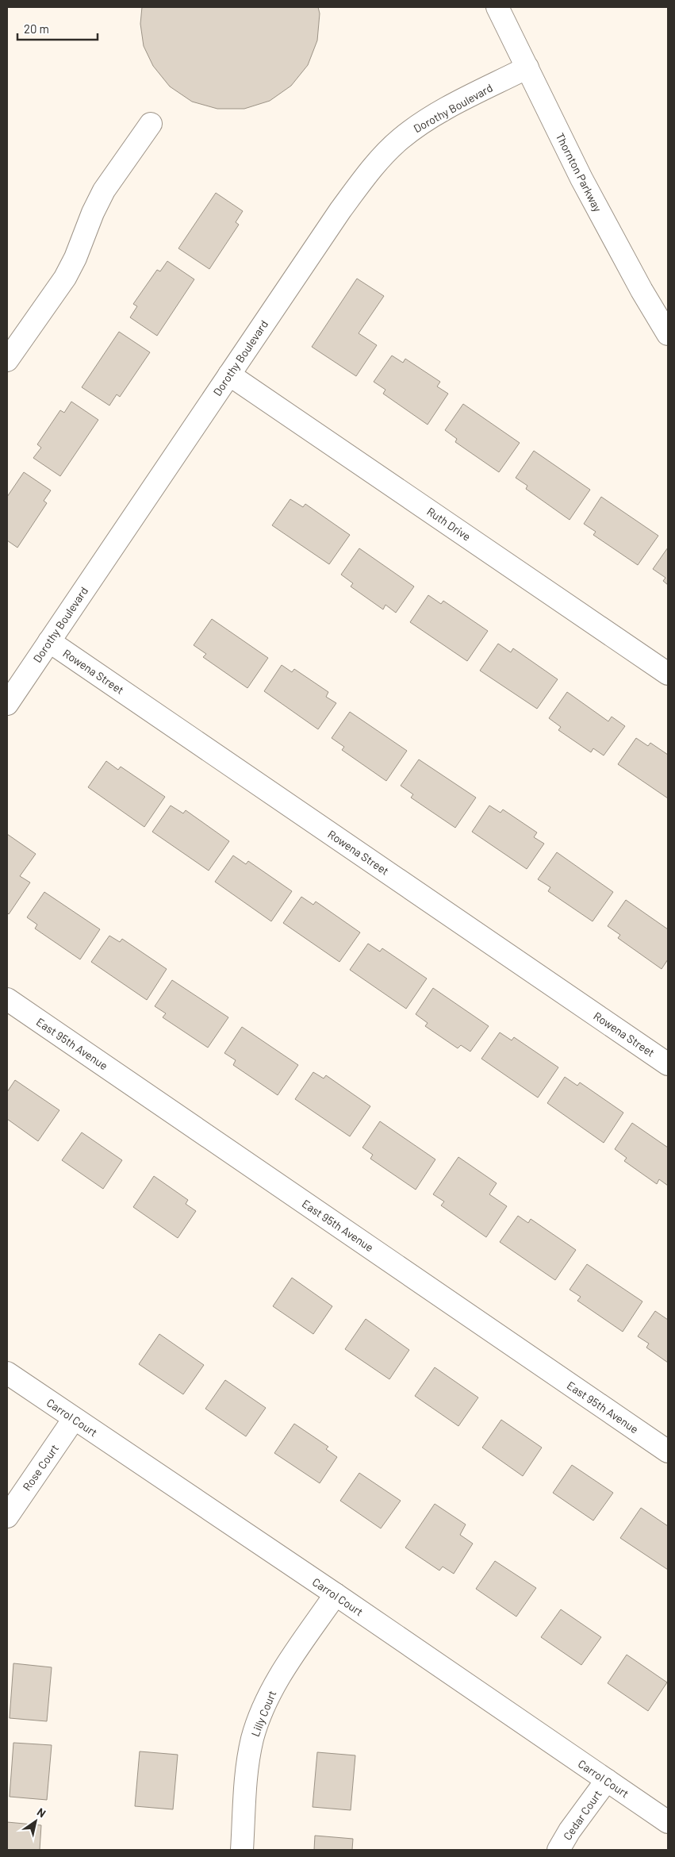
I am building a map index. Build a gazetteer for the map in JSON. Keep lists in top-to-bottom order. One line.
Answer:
{"streets":{"street":["Dorothy Boulevard","Thornton Parkway","Ruth Drive","Rowena Street","East 95th Avenue","Carrol Court","Rose Court","Lilly Court","Cedar Court"]},"crossings":[["Dorothy Boulevard","Thornton Parkway"],["Dorothy Boulevard","Ruth Drive"],["Dorothy Boulevard","Rowena Street"],["Carrol Court","Rose Court"],["Carrol Court","Lilly Court"],["Carrol Court","Cedar Court"]],"scale_bar":"20 m","north":"top right"}
